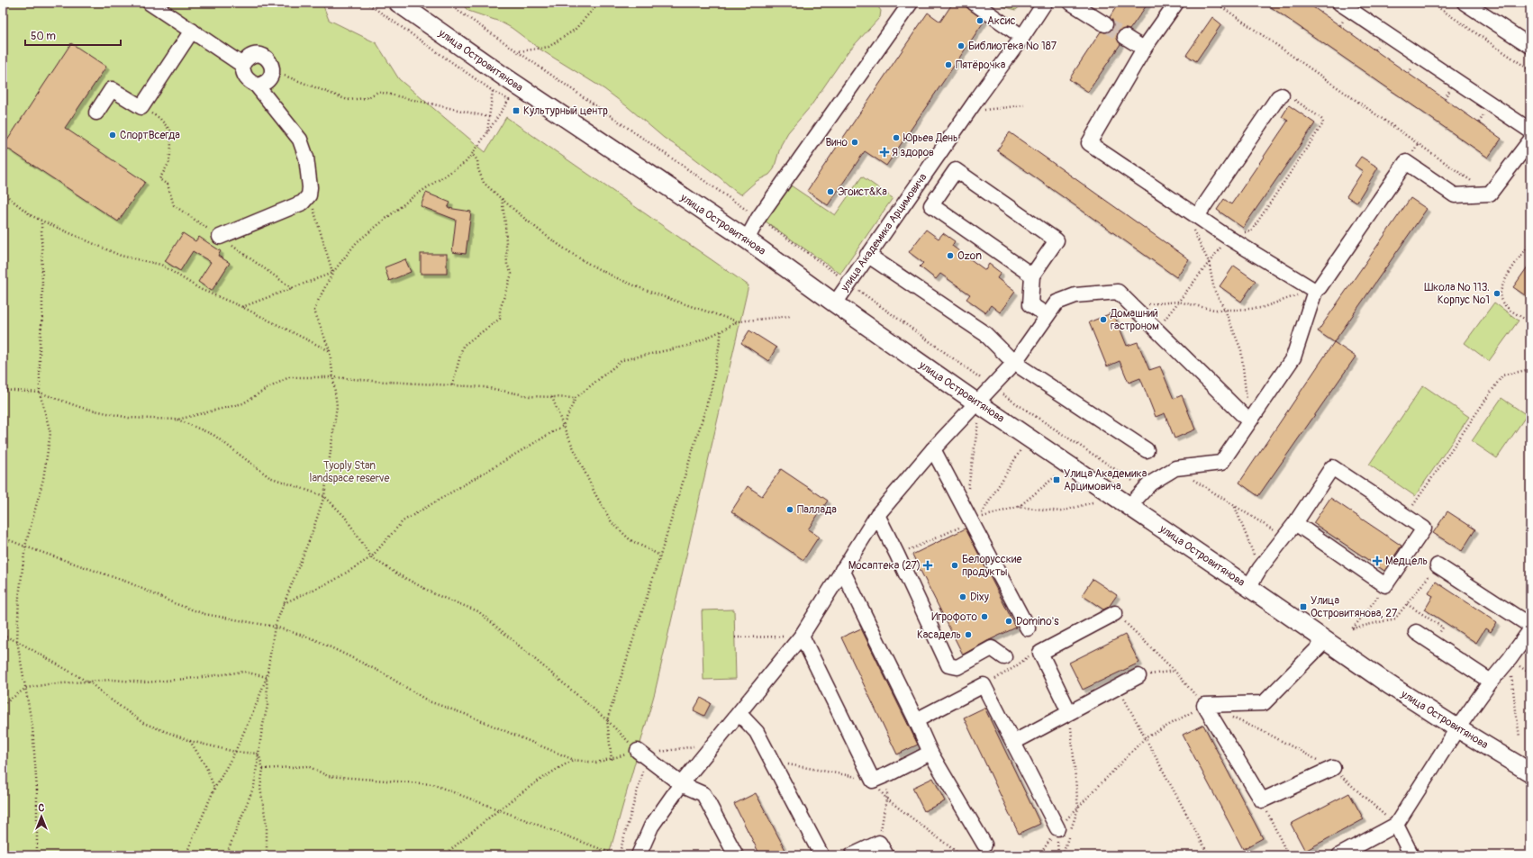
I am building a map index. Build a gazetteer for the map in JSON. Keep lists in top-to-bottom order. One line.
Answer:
{"streets":{"main road":["улица Островитянова"],"street":["улица Академика Арцимовича"]},"crossings":[["улица Островитянова","улица Академика Арцимовича"]],"parks":["Tyoply Stan landspace reserve"],"places":{"other":["Аксис","Библиотека № 187","Пятёрочка","СпортВсегда","Юрьев День","Вино","Эгоист&Ка","Ozon","Школа № 113. Корпус №1","Домашний гастроном","Паллада","Белорусские продукты","Dixy","Игрофото","Domino's","Касадель"],"transit":["Культурный центр","Улица Академика Арцимовича","Улица Островитянова, 27"],"health":["Я здоров","Медцель","Мосаптека (27)"]},"scale_bar":"50 m","north":"top"}
